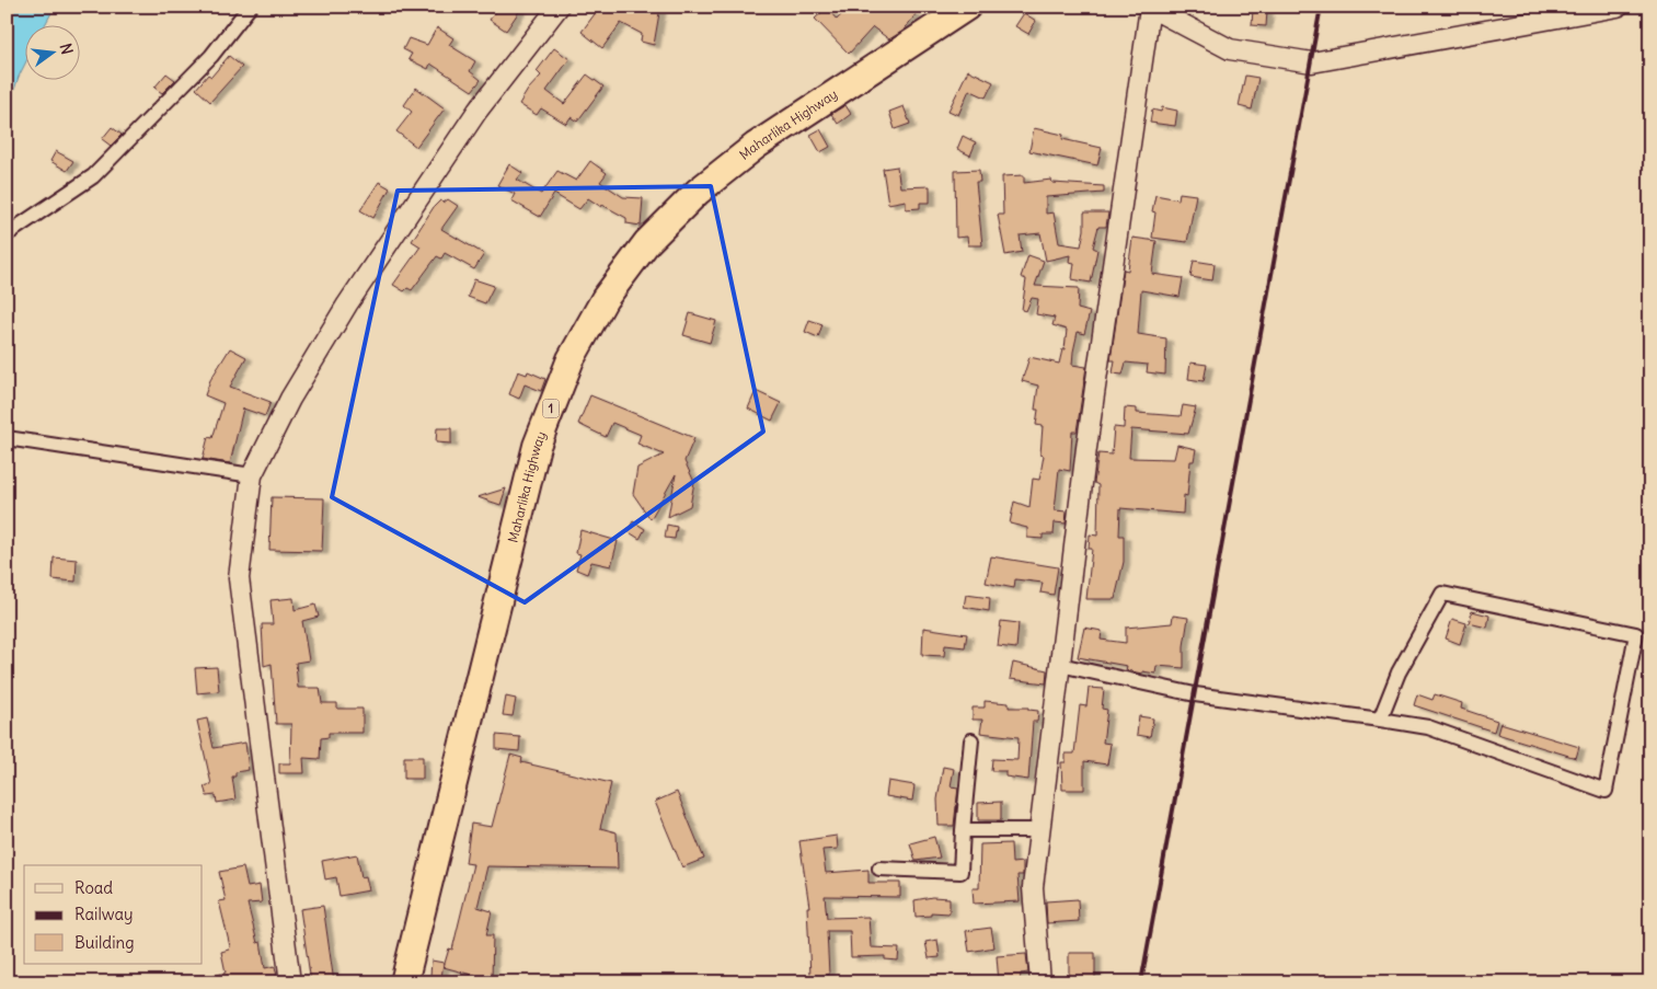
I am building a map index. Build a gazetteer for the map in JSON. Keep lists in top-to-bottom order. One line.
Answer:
{"streets":{"highway":["Maharlika Highway","1"]},"legend":["Road","Railway","Building"],"north":"right"}
